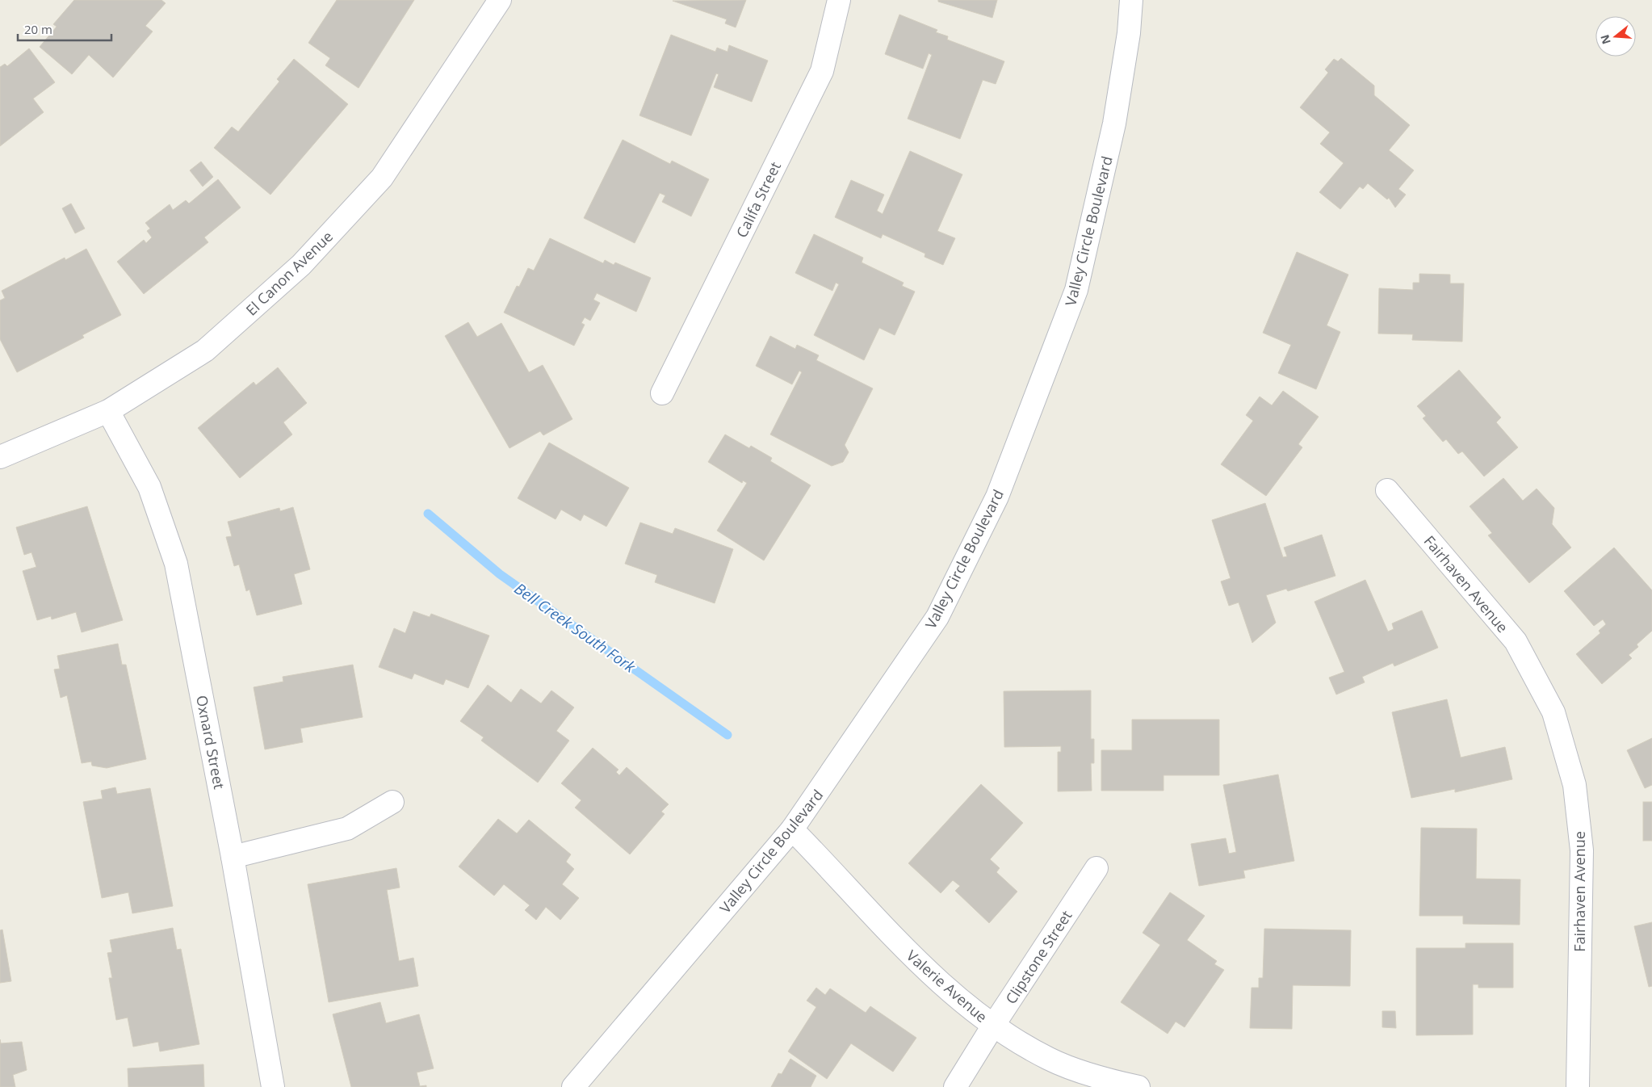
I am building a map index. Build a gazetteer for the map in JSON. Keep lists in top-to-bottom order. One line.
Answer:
{"streets":{"street":["Califa Street","Valley Circle Boulevard","El Canon Avenue","Fairhaven Avenue","Oxnard Street","Clipstone Street","Valerie Avenue"]},"crossings":[["Valley Circle Boulevard","Valerie Avenue"],["El Canon Avenue","Oxnard Street"],["Clipstone Street","Valerie Avenue"]],"water":["Bell Creek South Fork"],"scale_bar":"20 m","north":"left"}
